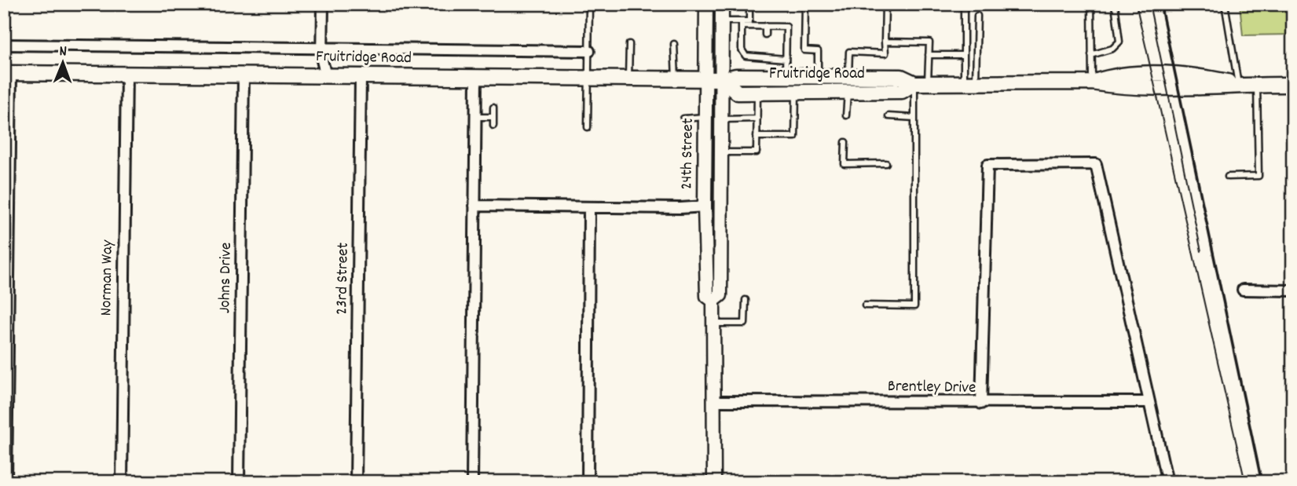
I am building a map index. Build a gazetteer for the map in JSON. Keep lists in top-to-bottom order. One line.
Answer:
{"streets":{"main road":["Fruitridge Road"],"street":["24th Street","Norman Way","Johns Drive","23rd Street","Brentley Drive"]},"crossings":[["Fruitridge Road","24th Street"],["Fruitridge Road","Norman Way"],["Fruitridge Road","Johns Drive"],["Fruitridge Road","23rd Street"],["24th Street","Brentley Drive"]],"north":"top"}
